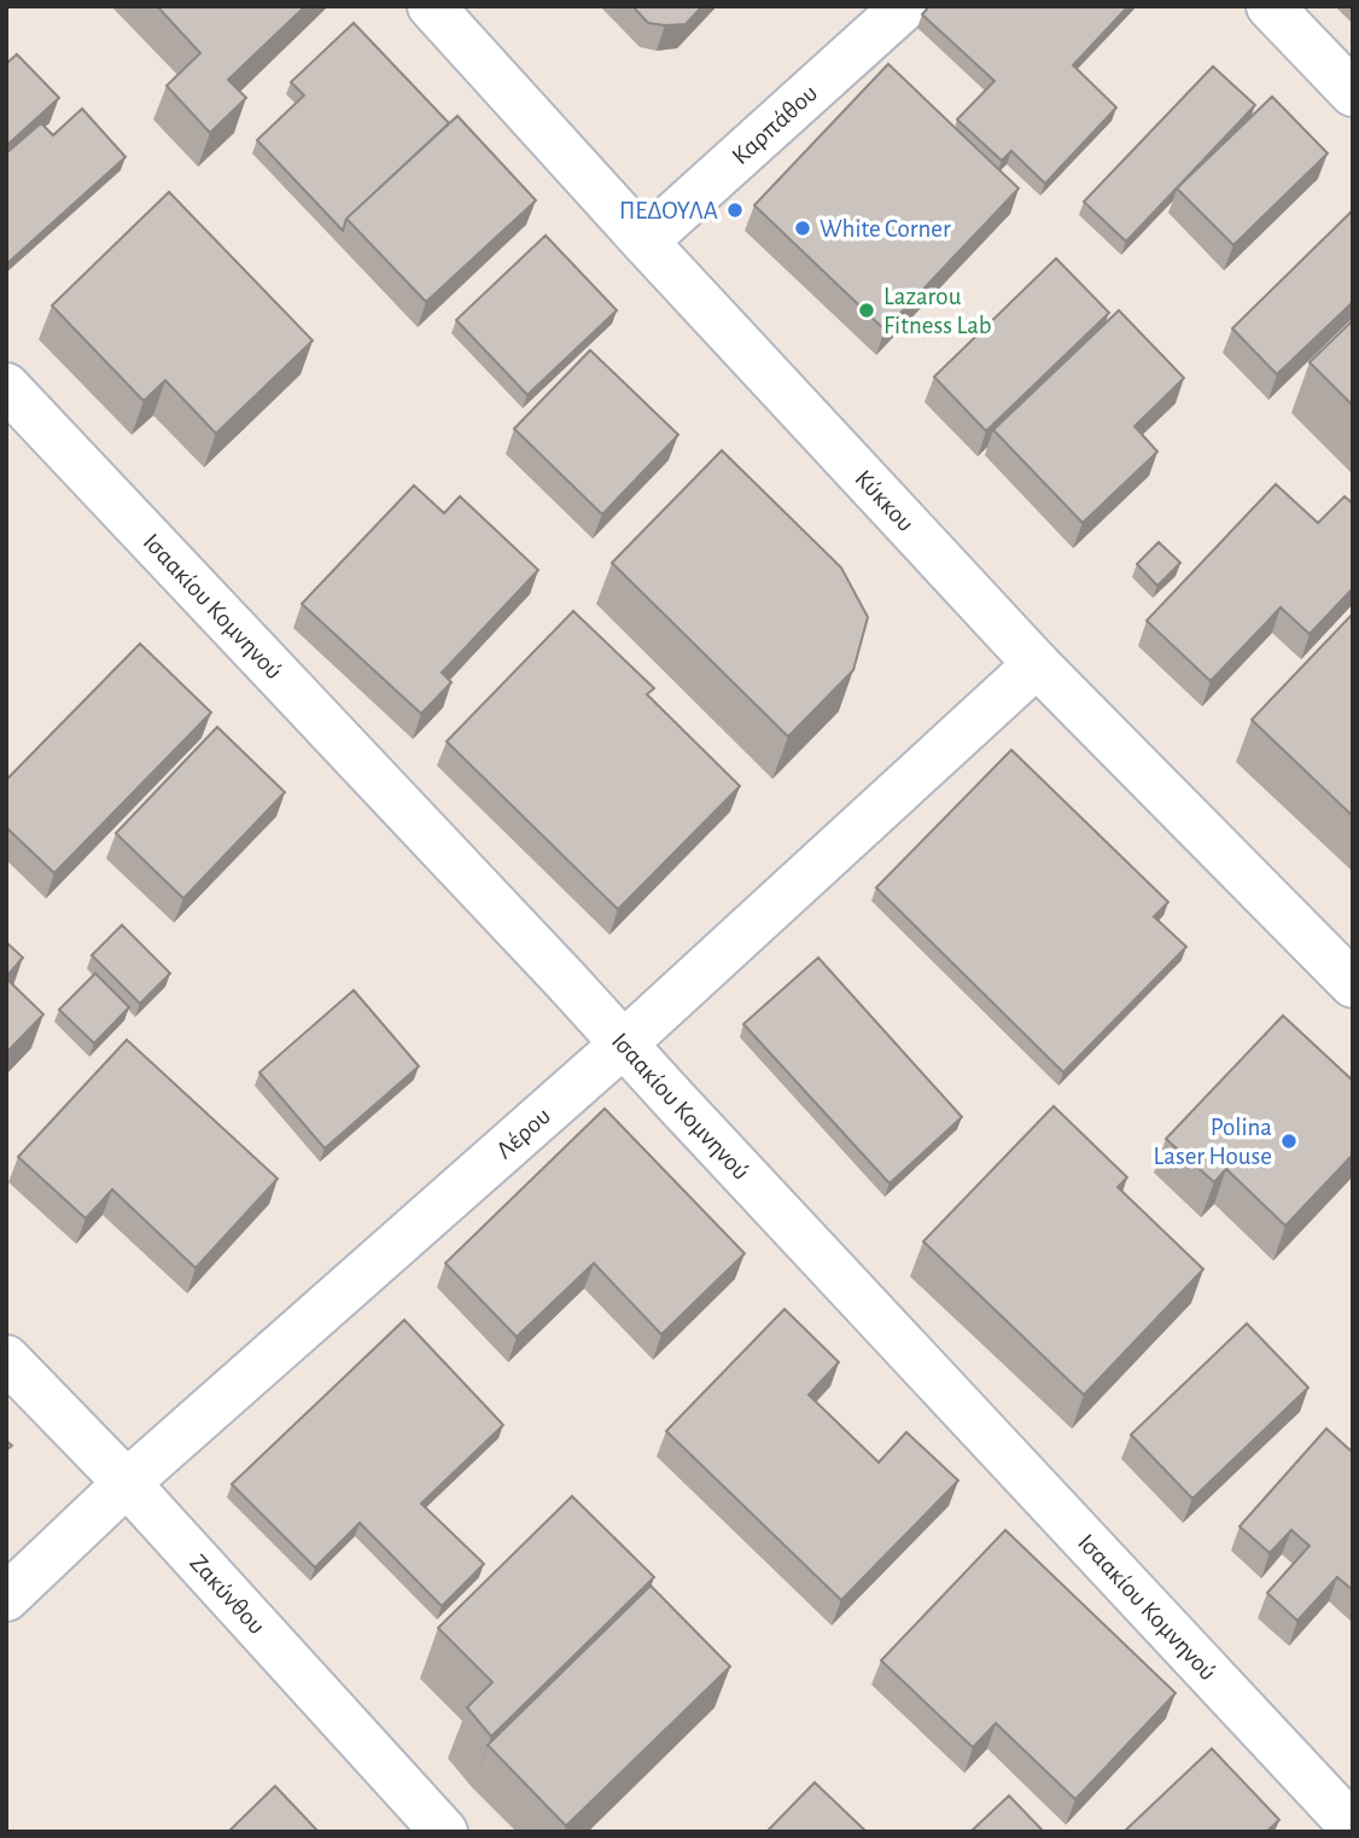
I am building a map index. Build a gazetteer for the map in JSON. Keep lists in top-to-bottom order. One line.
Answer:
{"streets":{"street":["Καρπάθου","Κύκκου","Ισαακίου Κομνηνού","Λέρου","Ζακύνθου"]},"crossings":[["Καρπάθου","Κύκκου"],["Κύκκου","Λέρου"],["Ισαακίου Κομνηνού","Λέρου"],["Λέρου","Ζακύνθου"]],"places":["ΠΕΔΟΥΛΑ","White Corner","Lazarou Fitness Lab","Polina Laser House"]}
